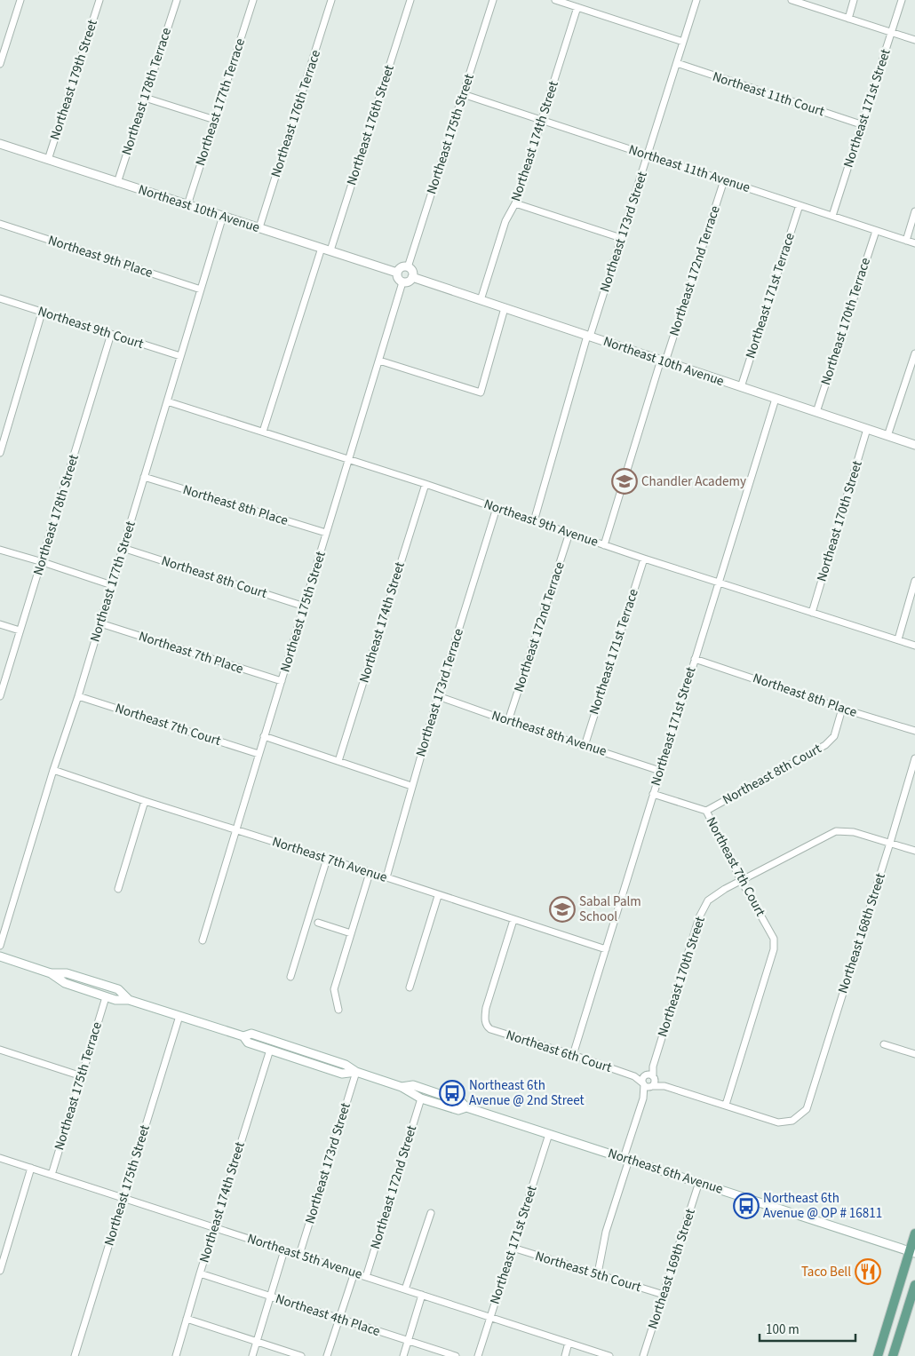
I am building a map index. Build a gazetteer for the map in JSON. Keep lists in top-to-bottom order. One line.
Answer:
{"streets":{"main road":["Northeast 10th Avenue","Northeast 6th Avenue"],"street":["Northeast 179th Street","Northeast 178th Terrace","Northeast 11th Court","Northeast 177th Terrace","Northeast 171st Street","Northeast 176th Terrace","Northeast 176th Street","Northeast 175th Street","Northeast 174th Street","Northeast 11th Avenue","Northeast 173rd Street","Northeast 9th Place","Northeast 172nd Terrace","Northeast 171st Terrace","Northeast 170th Terrace","Northeast 9th Court","Northeast 8th Place","Northeast 178th Street","Northeast 170th Street","Northeast 9th Avenue","Northeast 8th Court","Northeast 177th Street","Northeast 7th Place","Northeast 173rd Terrace","Northeast 7th Court","Northeast 8th Avenue","Northeast 7th Avenue","Northeast 168th Street","Northeast 6th Court","Northeast 175th Terrace","Northeast 172nd Street","Northeast 5th Avenue","Northeast 169th Street","Northeast 5th Court","Northeast 4th Place"]},"crossings":[["Northeast 179th Street","Northeast 10th Avenue"],["Northeast 178th Terrace","Northeast 10th Avenue"],["Northeast 11th Court","Northeast 171st Street"],["Northeast 11th Court","Northeast 173rd Street"],["Northeast 177th Terrace","Northeast 10th Avenue"],["Northeast 171st Street","Northeast 11th Avenue"],["Northeast 171st Street","Northeast 10th Avenue"],["Northeast 171st Street","Northeast 8th Place"],["Northeast 171st Street","Northeast 9th Avenue"],["Northeast 171st Street","Northeast 7th Court"],["Northeast 171st Street","Northeast 8th Avenue"],["Northeast 171st Street","Northeast 7th Avenue"],["Northeast 171st Street","Northeast 6th Court"],["Northeast 171st Street","Northeast 6th Avenue"],["Northeast 171st Street","Northeast 5th Avenue"],["Northeast 171st Street","Northeast 5th Court"],["Northeast 176th Terrace","Northeast 10th Avenue"],["Northeast 176th Street","Northeast 10th Avenue"],["Northeast 175th Street","Northeast 11th Avenue"],["Northeast 175th Street","Northeast 10th Avenue"],["Northeast 175th Street","Northeast 8th Place"],["Northeast 175th Street","Northeast 9th Avenue"],["Northeast 175th Street","Northeast 8th Court"],["Northeast 175th Street","Northeast 7th Place"],["Northeast 175th Street","Northeast 7th Court"],["Northeast 175th Street","Northeast 7th Avenue"],["Northeast 175th Street","Northeast 6th Avenue"],["Northeast 175th Street","Northeast 5th Avenue"],["Northeast 174th Street","Northeast 11th Avenue"],["Northeast 174th Street","Northeast 10th Avenue"],["Northeast 174th Street","Northeast 9th Avenue"],["Northeast 174th Street","Northeast 6th Avenue"],["Northeast 174th Street","Northeast 5th Avenue"],["Northeast 174th Street","Northeast 4th Place"],["Northeast 11th Avenue","Northeast 173rd Street"],["Northeast 11th Avenue","Northeast 172nd Terrace"],["Northeast 11th Avenue","Northeast 171st Terrace"],["Northeast 11th Avenue","Northeast 170th Terrace"],["Northeast 10th Avenue","Northeast 173rd Street"],["Northeast 10th Avenue","Northeast 172nd Terrace"],["Northeast 10th Avenue","Northeast 171st Terrace"],["Northeast 10th Avenue","Northeast 170th Terrace"],["Northeast 10th Avenue","Northeast 170th Street"],["Northeast 10th Avenue","Northeast 177th Street"],["Northeast 173rd Street","Northeast 9th Avenue"],["Northeast 173rd Street","Northeast 6th Avenue"],["Northeast 173rd Street","Northeast 5th Avenue"],["Northeast 9th Place","Northeast 177th Street"],["Northeast 172nd Terrace","Northeast 9th Avenue"],["Northeast 172nd Terrace","Northeast 8th Avenue"],["Northeast 171st Terrace","Northeast 9th Avenue"],["Northeast 171st Terrace","Northeast 8th Avenue"],["Northeast 9th Court","Northeast 178th Street"],["Northeast 9th Court","Northeast 177th Street"],["Northeast 8th Place","Northeast 8th Court"],["Northeast 8th Place","Northeast 177th Street"],["Northeast 170th Street","Northeast 9th Avenue"],["Northeast 170th Street","Northeast 7th Court"],["Northeast 170th Street","Northeast 6th Court"],["Northeast 9th Avenue","Northeast 177th Street"],["Northeast 9th Avenue","Northeast 173rd Terrace"],["Northeast 8th Court","Northeast 177th Street"],["Northeast 8th Court","Northeast 7th Court"],["Northeast 177th Street","Northeast 7th Place"],["Northeast 177th Street","Northeast 7th Court"],["Northeast 177th Street","Northeast 7th Avenue"],["Northeast 173rd Terrace","Northeast 8th Avenue"],["Northeast 173rd Terrace","Northeast 7th Avenue"],["Northeast 7th Court","Northeast 168th Street"],["Northeast 7th Avenue","Northeast 6th Court"],["Northeast 175th Terrace","Northeast 6th Avenue"],["Northeast 175th Terrace","Northeast 5th Avenue"],["Northeast 6th Avenue","Northeast 172nd Street"],["Northeast 6th Avenue","Northeast 169th Street"],["Northeast 172nd Street","Northeast 5th Avenue"],["Northeast 169th Street","Northeast 5th Court"]],"places":{"school or university":["Chandler Academy","Sabal Palm School"],"bus stop":["Northeast 6th Avenue @ 2nd Street","Northeast 6th Avenue @ OP # 16811"],"restaurant":["Taco Bell"]},"scale_bar":"100 m"}
